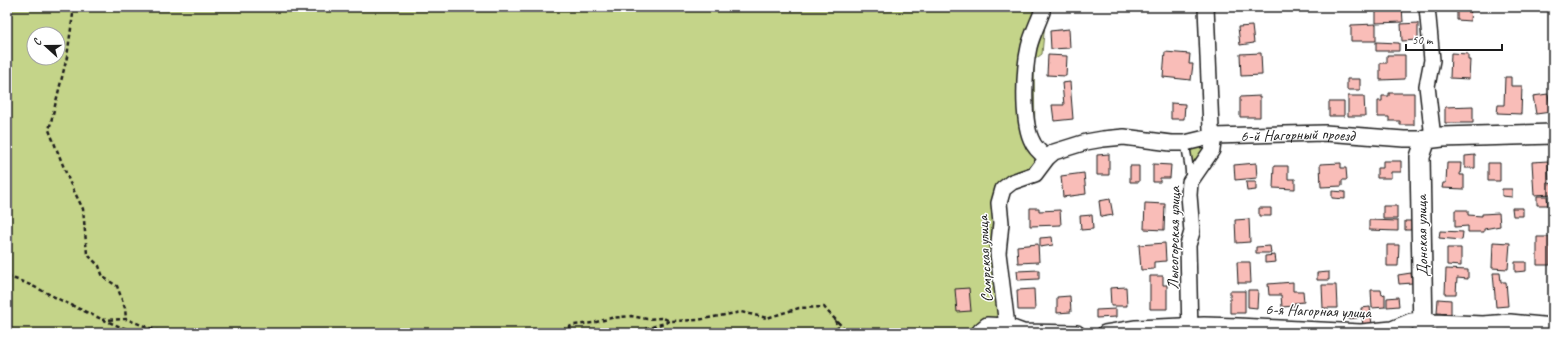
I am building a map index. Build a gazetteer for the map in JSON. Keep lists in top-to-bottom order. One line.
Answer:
{"streets":{"street":["6-й Нагорный проезд","Донская улица","Лысогорская улица","Самрская улица","6-я Нагорная улица"]},"crossings":[["6-й Нагорный проезд","Донская улица"],["6-й Нагорный проезд","Лысогорская улица"],["6-й Нагорный проезд","Самрская улица"],["Донская улица","6-я Нагорная улица"],["Лысогорская улица","6-я Нагорная улица"]],"scale_bar":"50 m","north":"left"}
